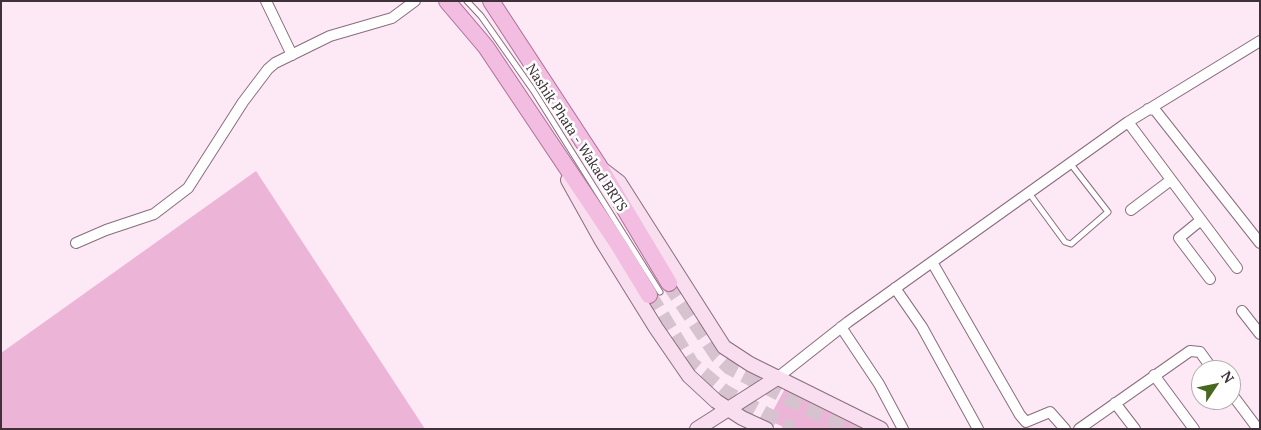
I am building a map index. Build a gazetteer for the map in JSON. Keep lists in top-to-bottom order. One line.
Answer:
{"streets":{"lane":["Nashik Phata - Wakad BRTS"]},"north":"top right"}
